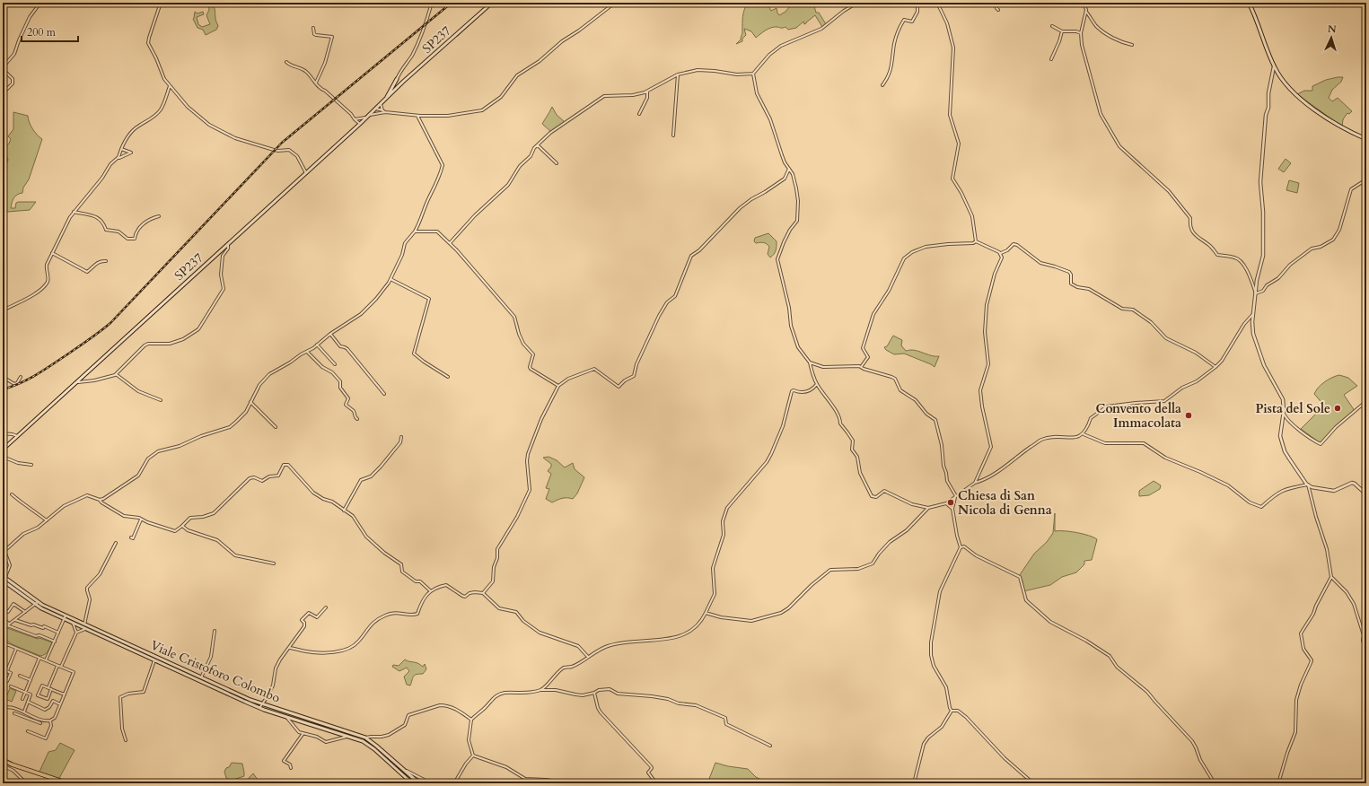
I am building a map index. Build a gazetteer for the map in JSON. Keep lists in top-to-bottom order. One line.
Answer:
{"streets":{"main road":["SP237","Viale Cristoforo Colombo"]},"places":["Pista del Sole","Convento della Immacolata","Chiesa di San Nicola di Genna"],"scale_bar":"200 m","north":"top"}
